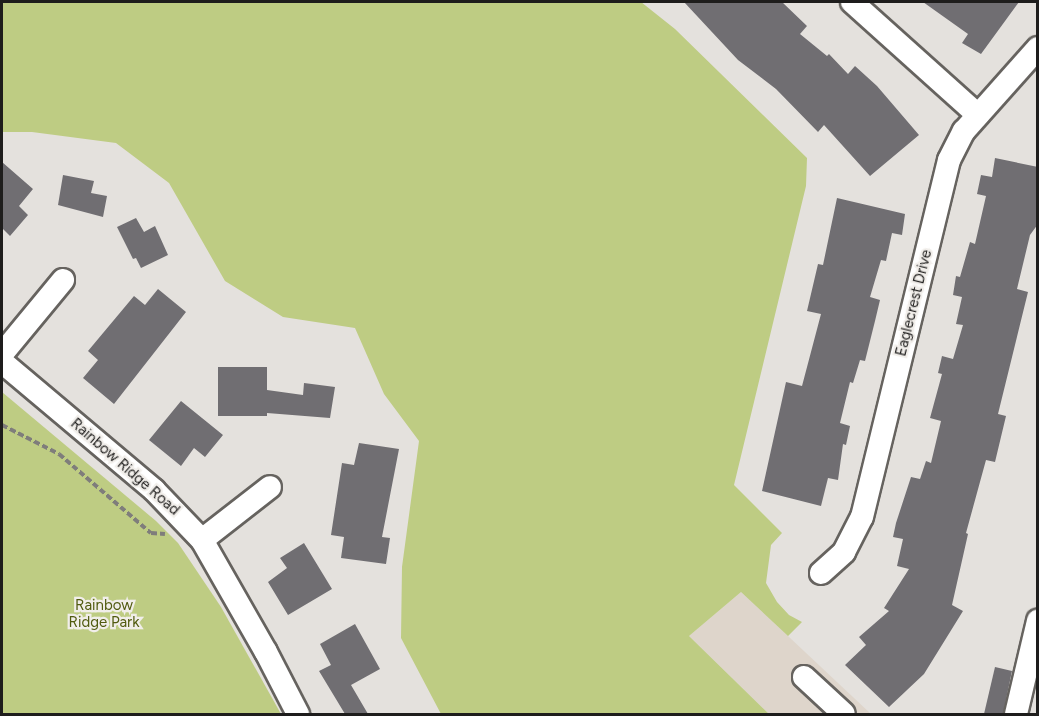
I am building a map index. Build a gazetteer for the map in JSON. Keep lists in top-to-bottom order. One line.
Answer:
{"streets":{"street":["Eaglecrest Drive","Rainbow Ridge Road"]},"parks":["Rainbow Ridge Park"]}
